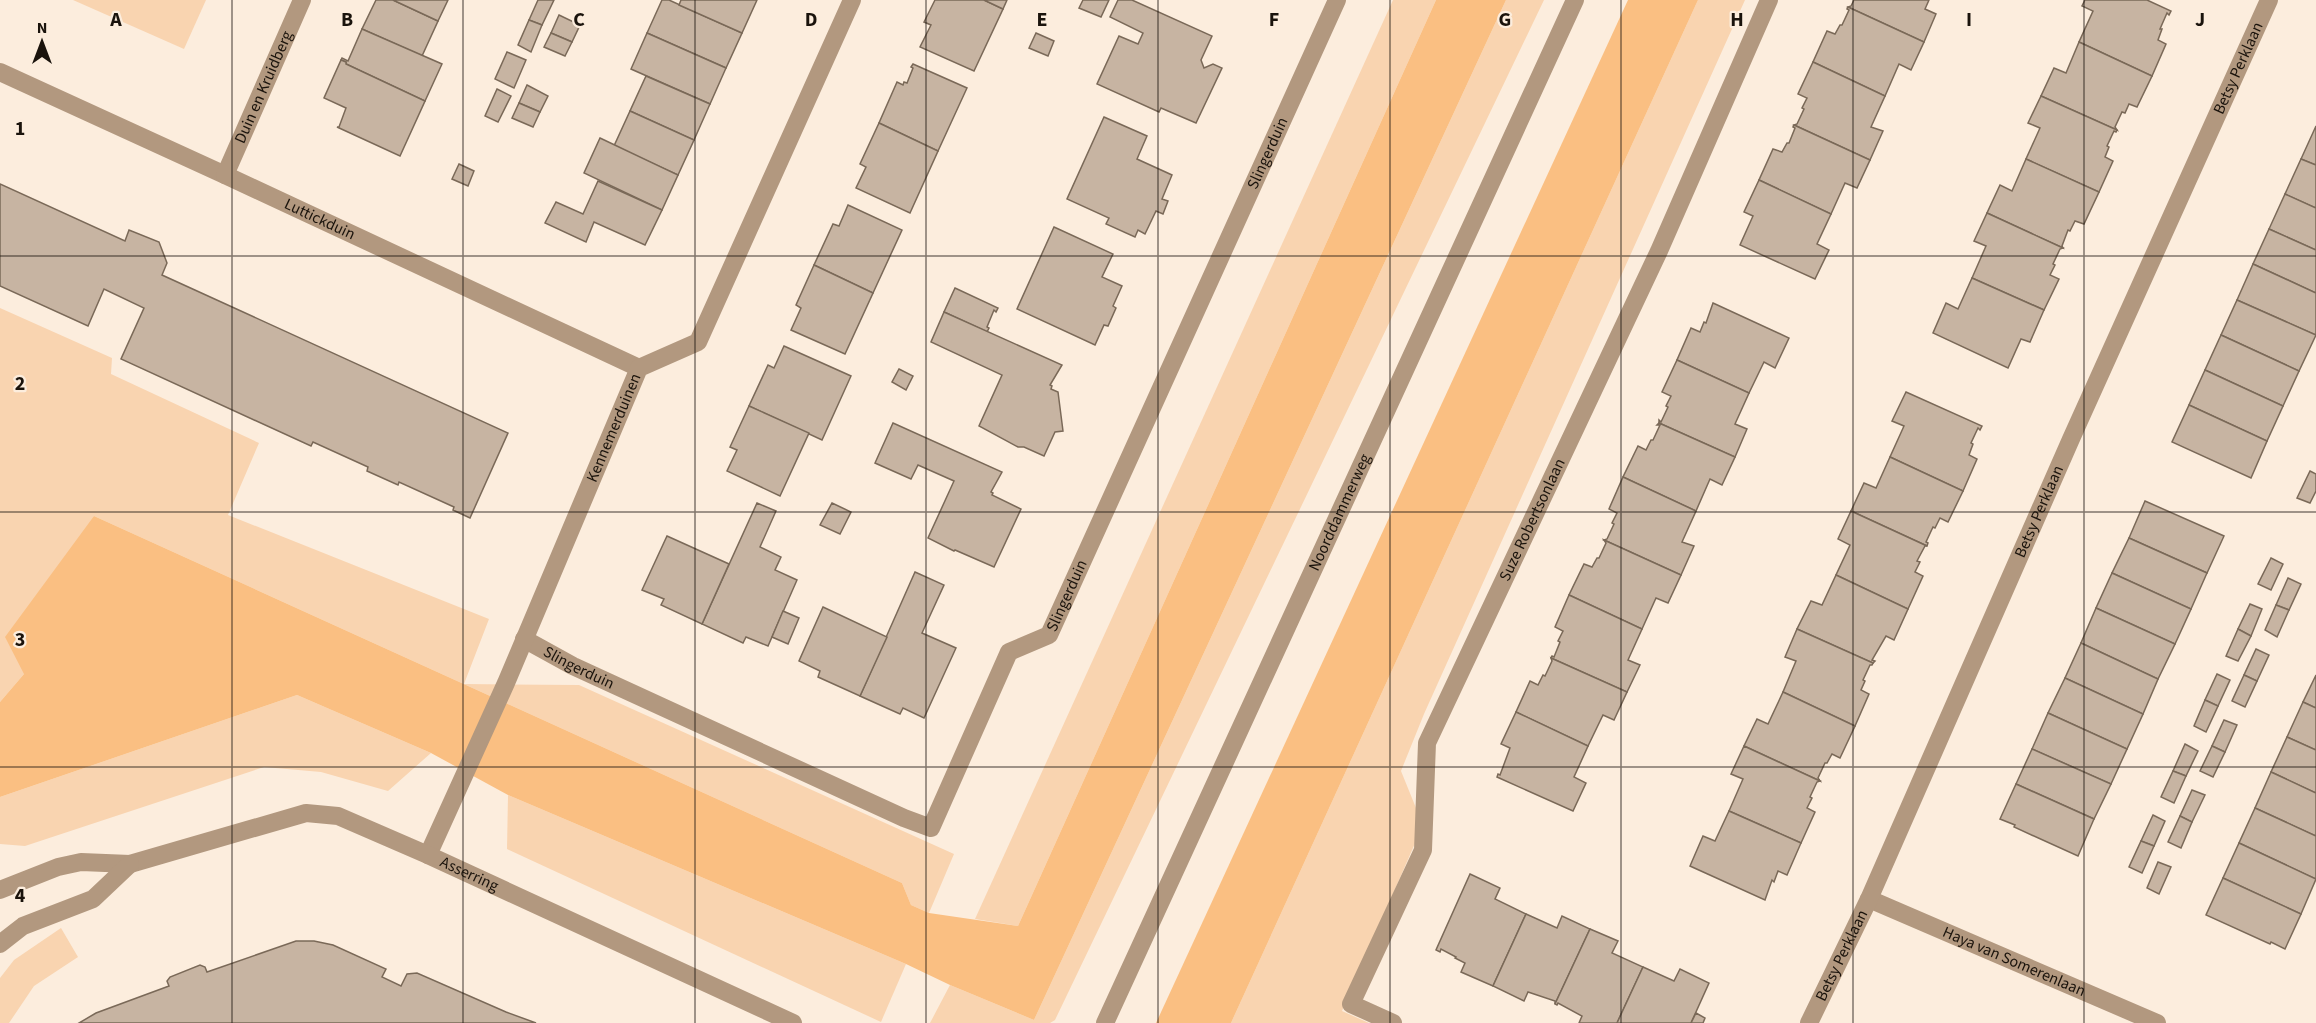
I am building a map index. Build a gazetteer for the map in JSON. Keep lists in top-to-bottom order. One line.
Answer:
{"streets":{"street":["Betsy Perklaan","Duin en Kruidberg","Slingerduin","Luttickduin","Kennemerduinen","Noorddammerweg","Suze Robertsonlaan","Asserring","Haya van Somerenlaan"]},"crossings":[["Betsy Perklaan","Haya van Somerenlaan"],["Duin en Kruidberg","Luttickduin"],["Slingerduin","Kennemerduinen"],["Luttickduin","Kennemerduinen"],["Kennemerduinen","Asserring"]],"north":"top","grid":{"columns":["A","B","C","D","E","F","G","H","I","J"],"rows":["1","2","3","4"]}}
